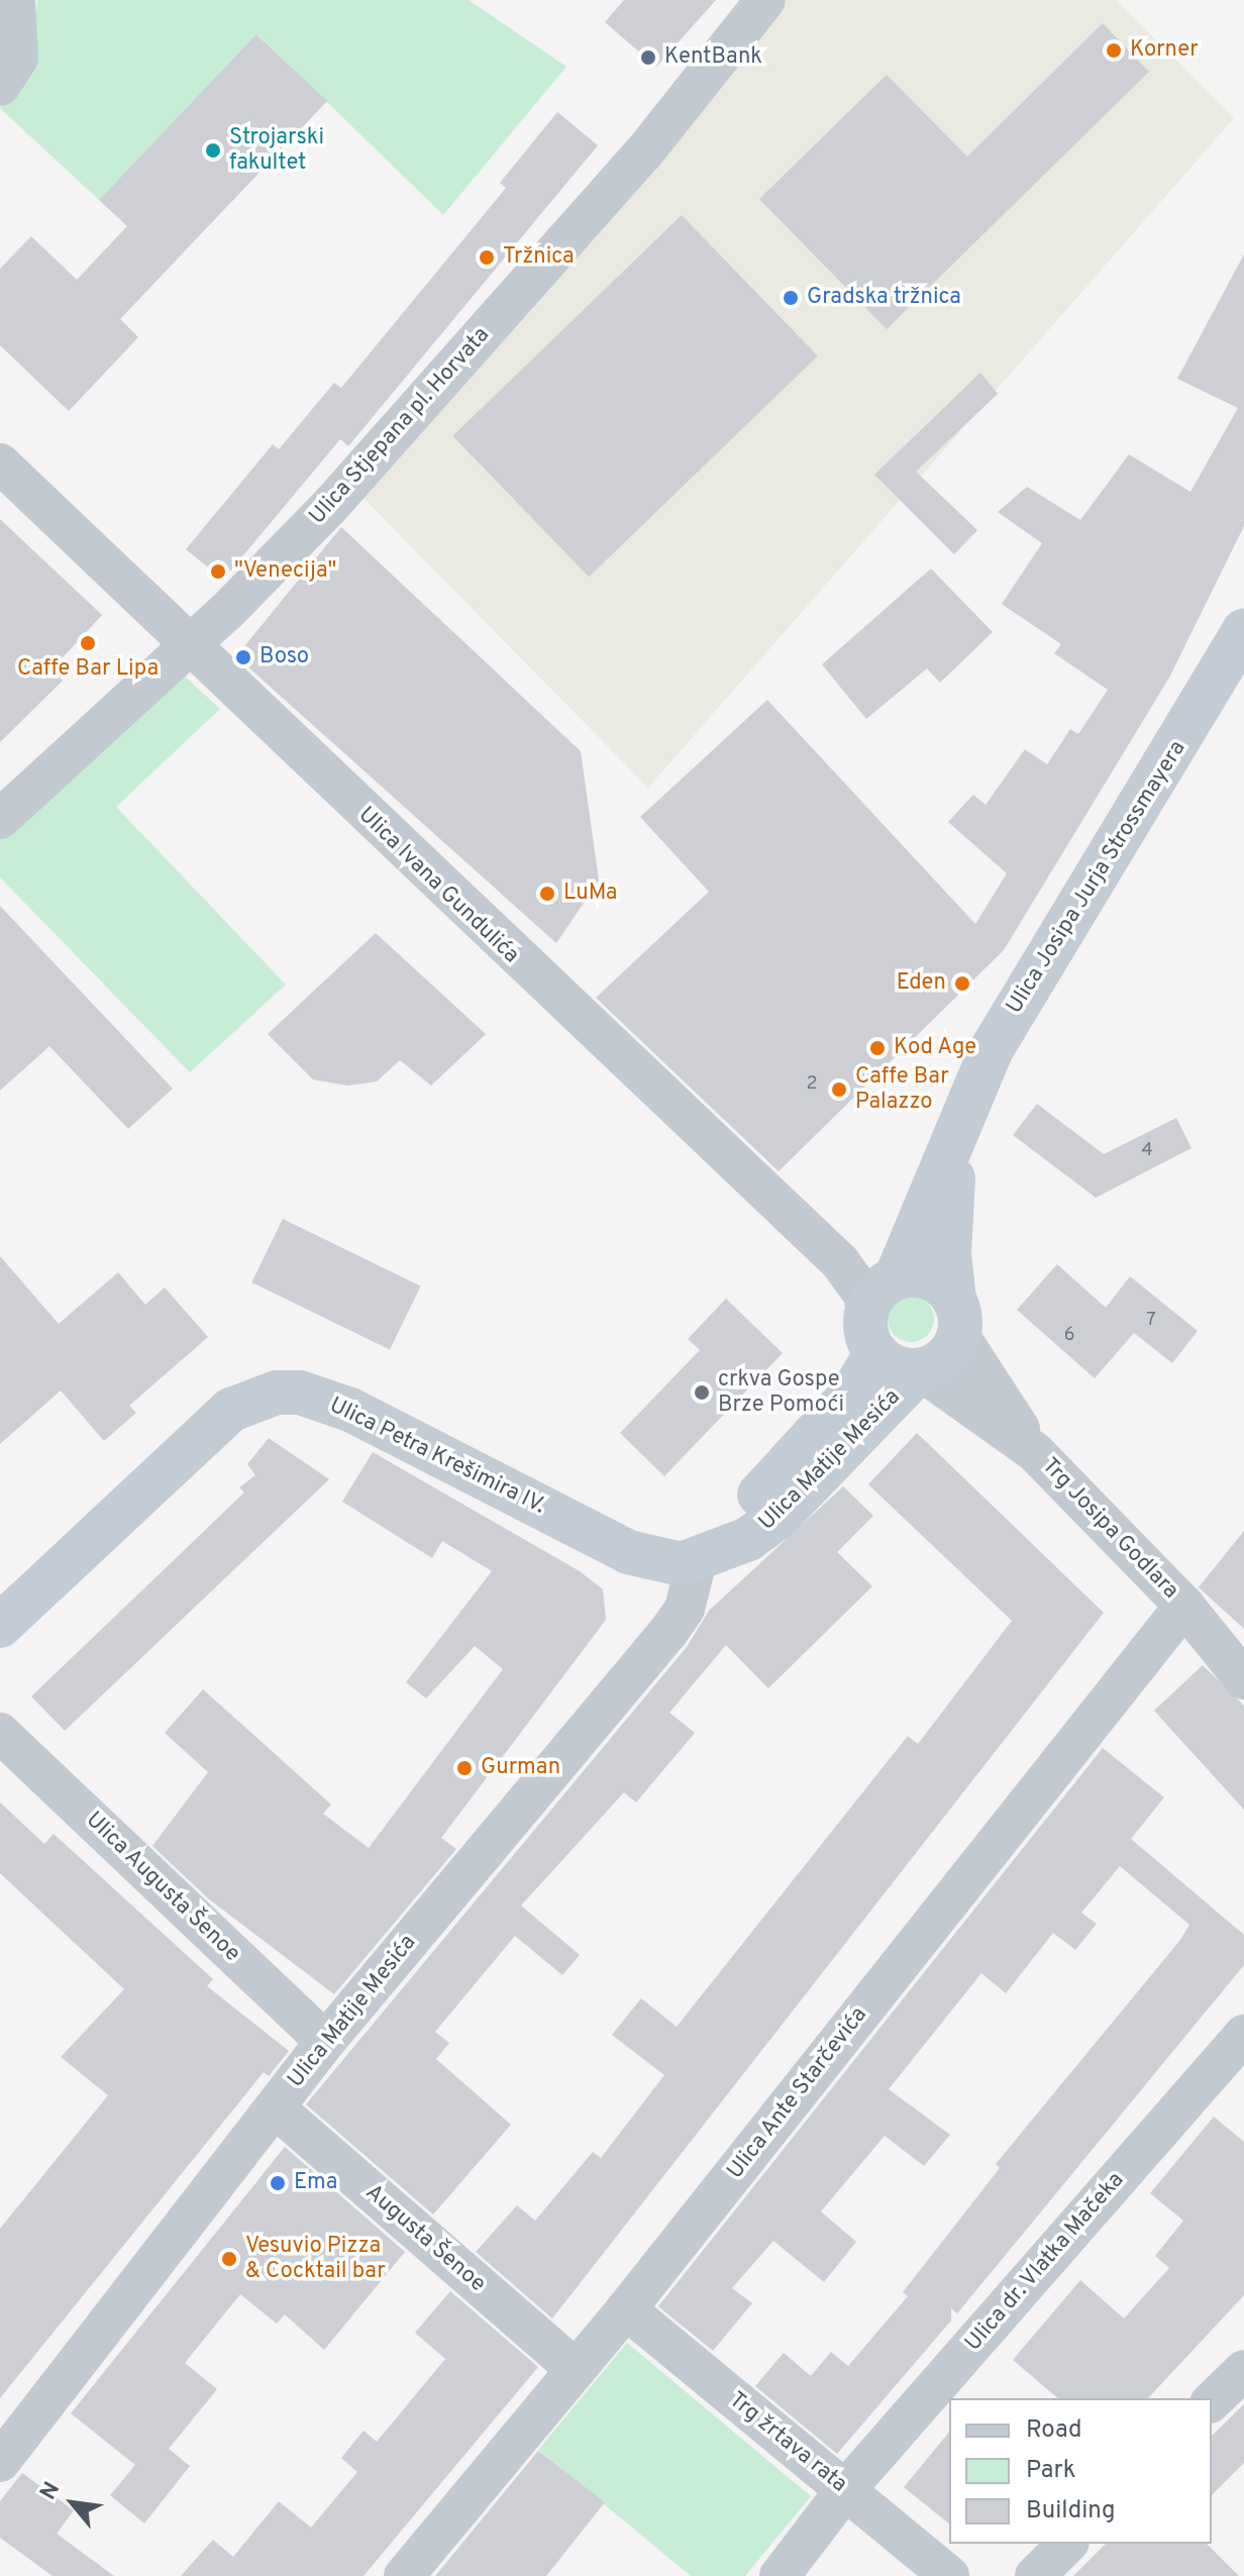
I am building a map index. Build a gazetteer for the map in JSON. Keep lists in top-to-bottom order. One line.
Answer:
{"streets":{"main road":["Ulica Josipa Jurja Strossmayera","Ulica Petra Krešimira IV.","Ulica Matije Mesića","Trg Josipa Godlara"],"street":["Ulica Stjepana pl. Horvata","Ulica Ivana Gundulića","Ulica Augusta Šenoe","Ulica Ante Starčevića","Augusta Šenoe","Ulica dr. Vlatka Mačeka","Trg žrtava rata"]},"crossings":[["Ulica Stjepana pl. Horvata","Ulica Ivana Gundulića"],["Ulica Josipa Jurja Strossmayera","Trg Josipa Godlara"],["Ulica Ivana Gundulića","Ulica Matije Mesića"],["Ulica Ivana Gundulića","Trg Josipa Godlara"],["Ulica Petra Krešimira IV.","Ulica Matije Mesića"],["Ulica Matije Mesića","Trg Josipa Godlara"],["Ulica Matije Mesića","Ulica Augusta Šenoe"],["Ulica Matije Mesića","Augusta Šenoe"],["Trg Josipa Godlara","Ulica Ante Starčevića"],["Ulica Ante Starčevića","Augusta Šenoe"],["Ulica Ante Starčevića","Trg žrtava rata"],["Ulica dr. Vlatka Mačeka","Trg žrtava rata"]],"places":["Korner","KentBank","Strojarski fakultet","Tržnica","Gradska tržnica","\"Venecija\"","Caffe Bar Lipa","Boso","LuMa","Eden","Kod Age","Caffe Bar Palazzo","crkva Gospe Brze Pomoći","Gurman","Ema","Vesuvio Pizza & Cocktail bar"],"house_numbers":["2","4","7","6"],"legend":["Road","Park","Building"],"north":"top left"}
